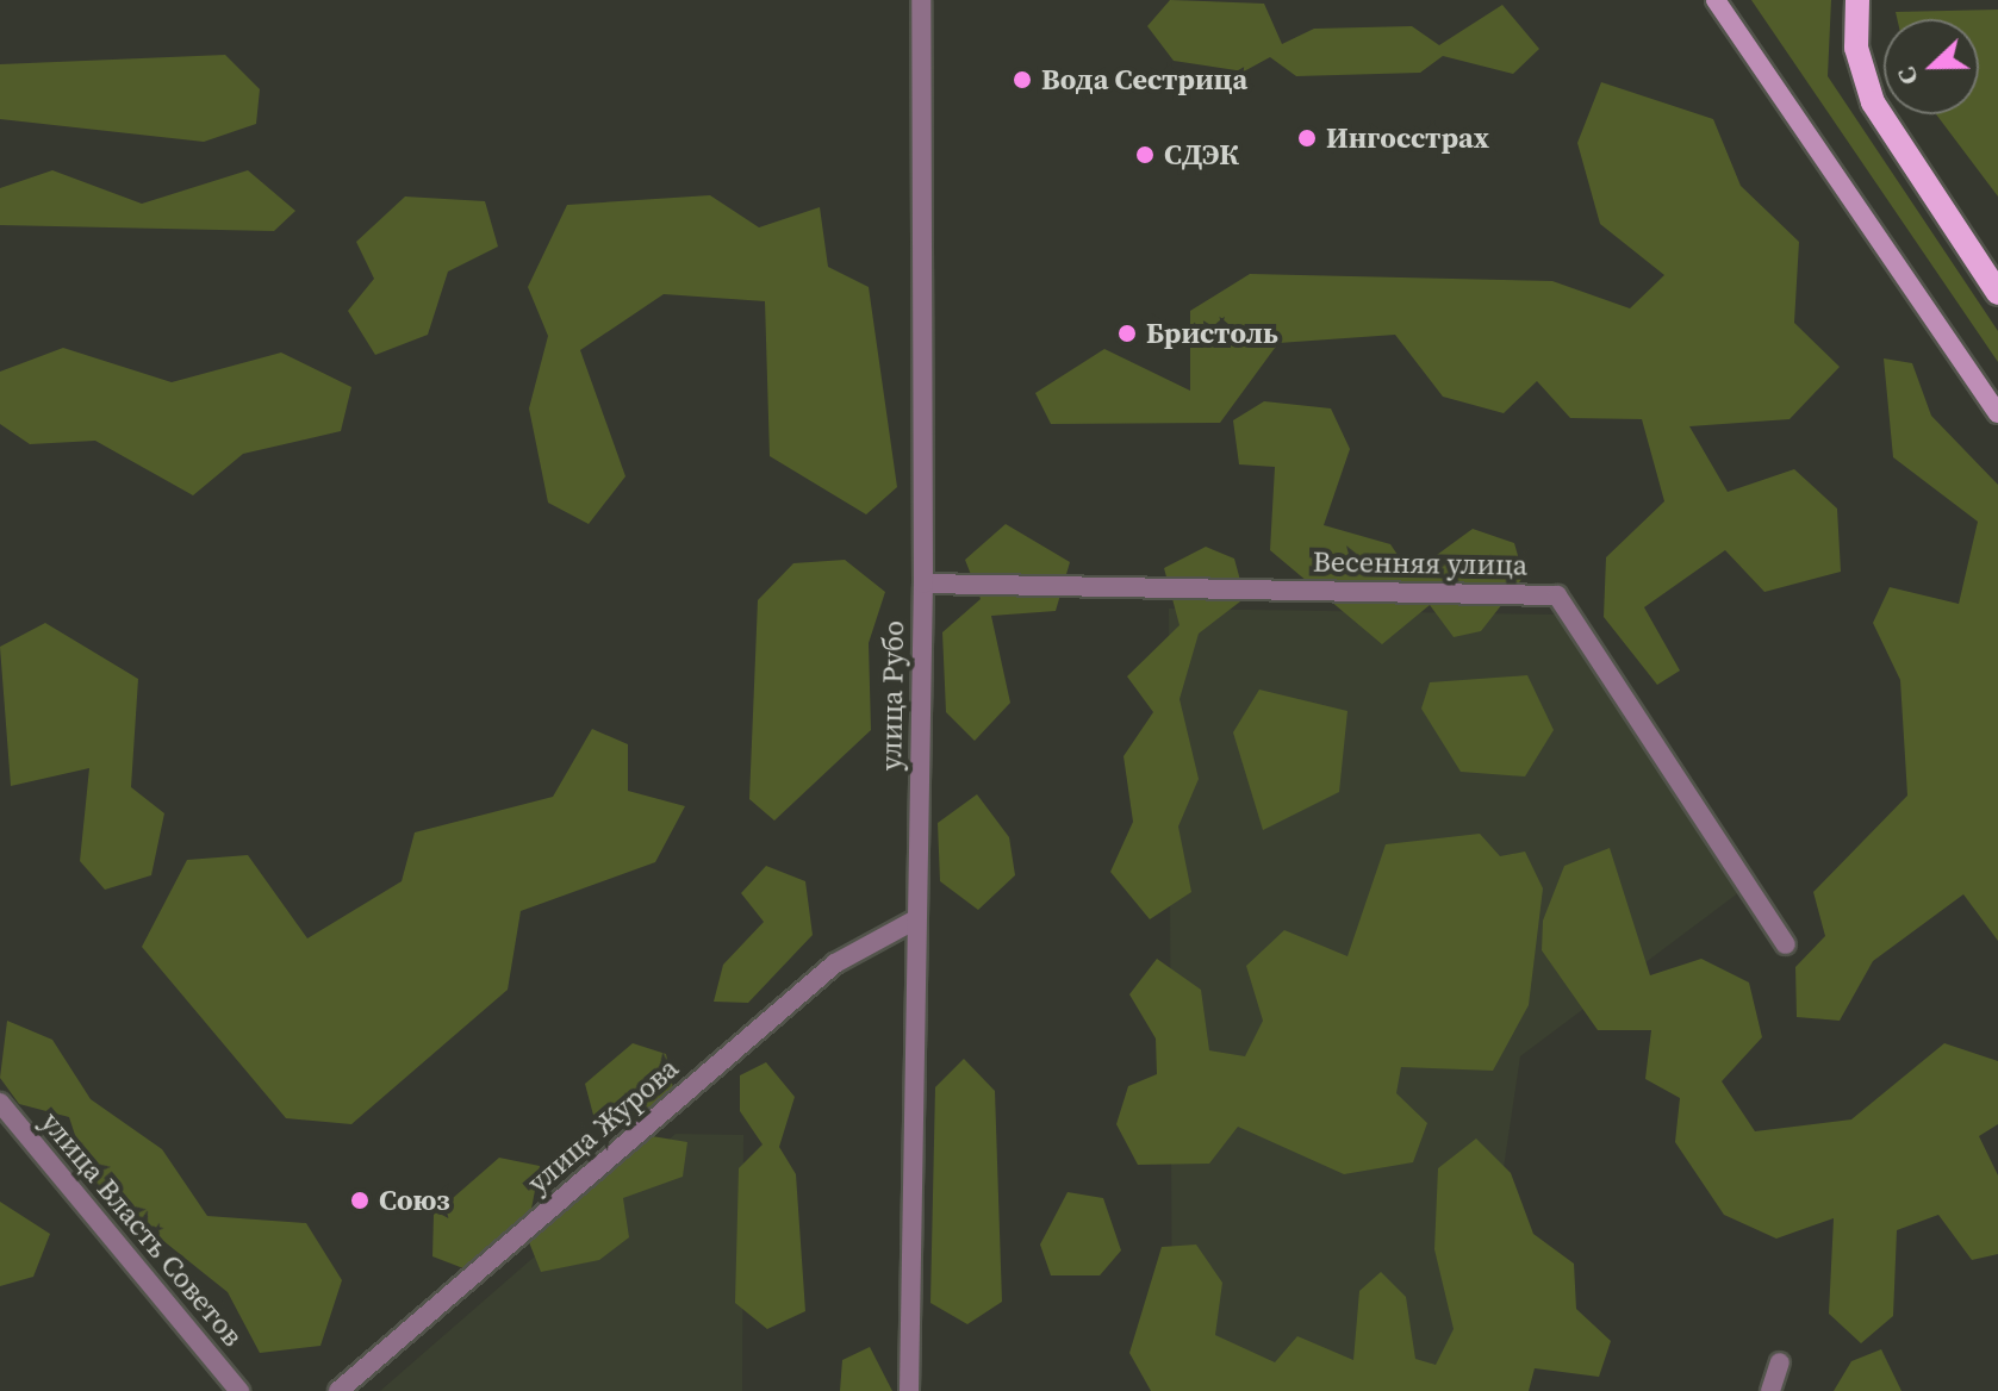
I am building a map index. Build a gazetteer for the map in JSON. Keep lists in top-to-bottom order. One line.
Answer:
{"streets":{"street":["Весенняя улица","улица Рубо","улица Журова","улица Власть Советов"]},"crossings":[["Весенняя улица","улица Рубо"],["улица Рубо","улица Журова"]],"places":["Вода Сестрица","Ингосстрах","СДЭК","Бристоль","Союз"],"north":"left"}
